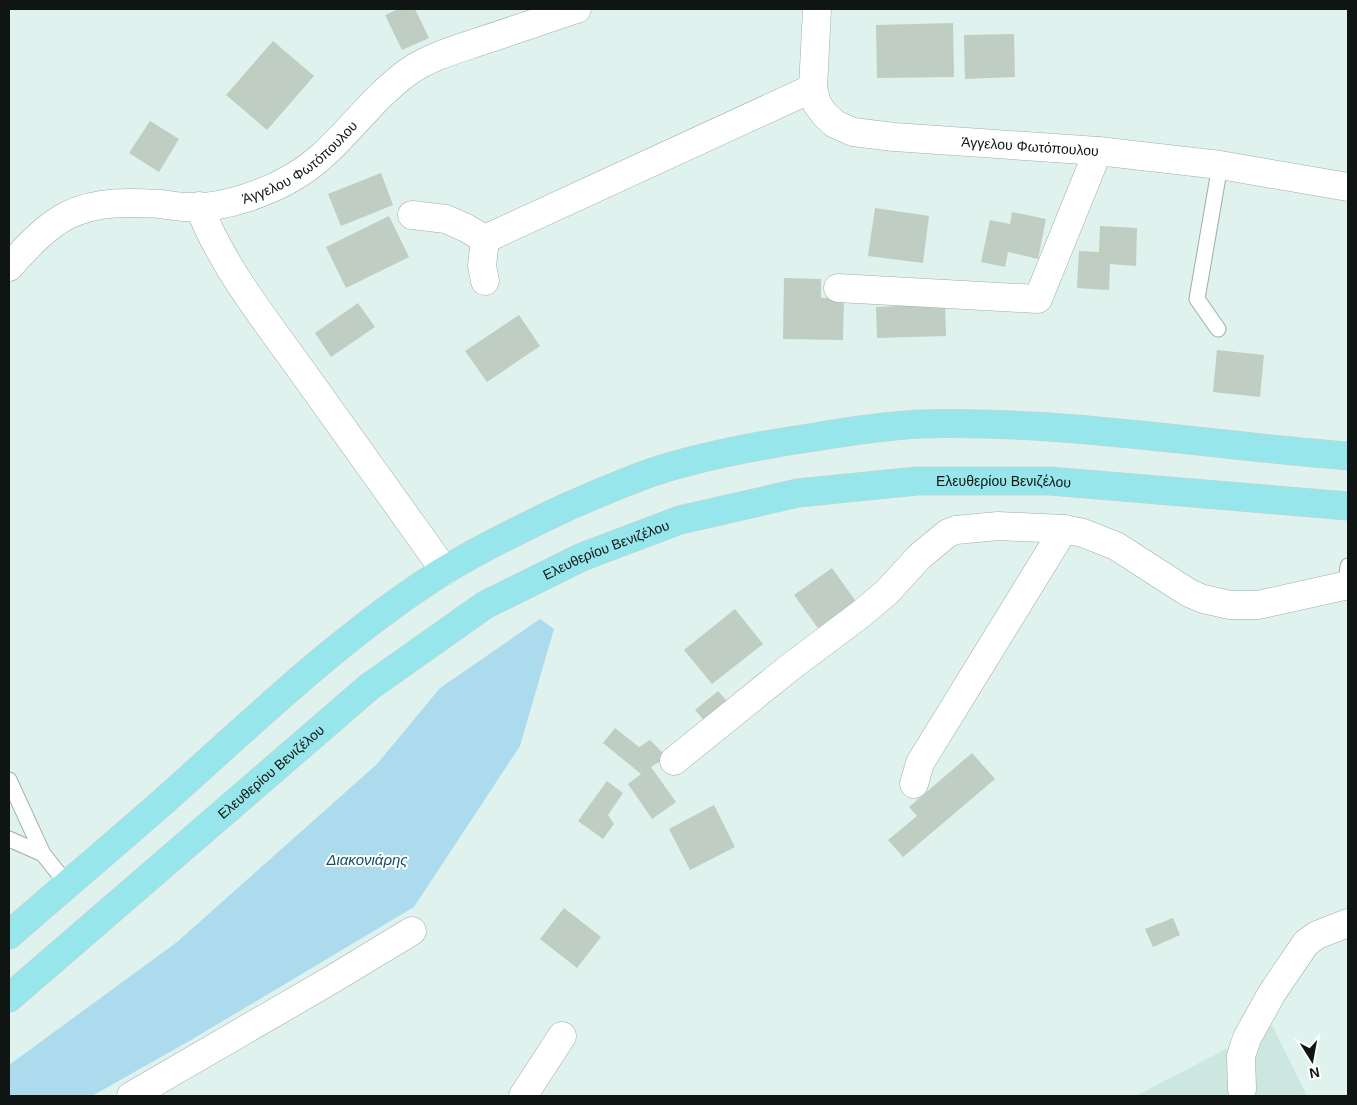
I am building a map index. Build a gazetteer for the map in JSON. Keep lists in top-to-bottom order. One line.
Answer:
{"streets":{"main road":["Ελευθερίου Βενιζέλου"],"street":["Άγγελου Φωτόπουλου"]},"water":["Διακονιάρης"],"north":"bottom"}
